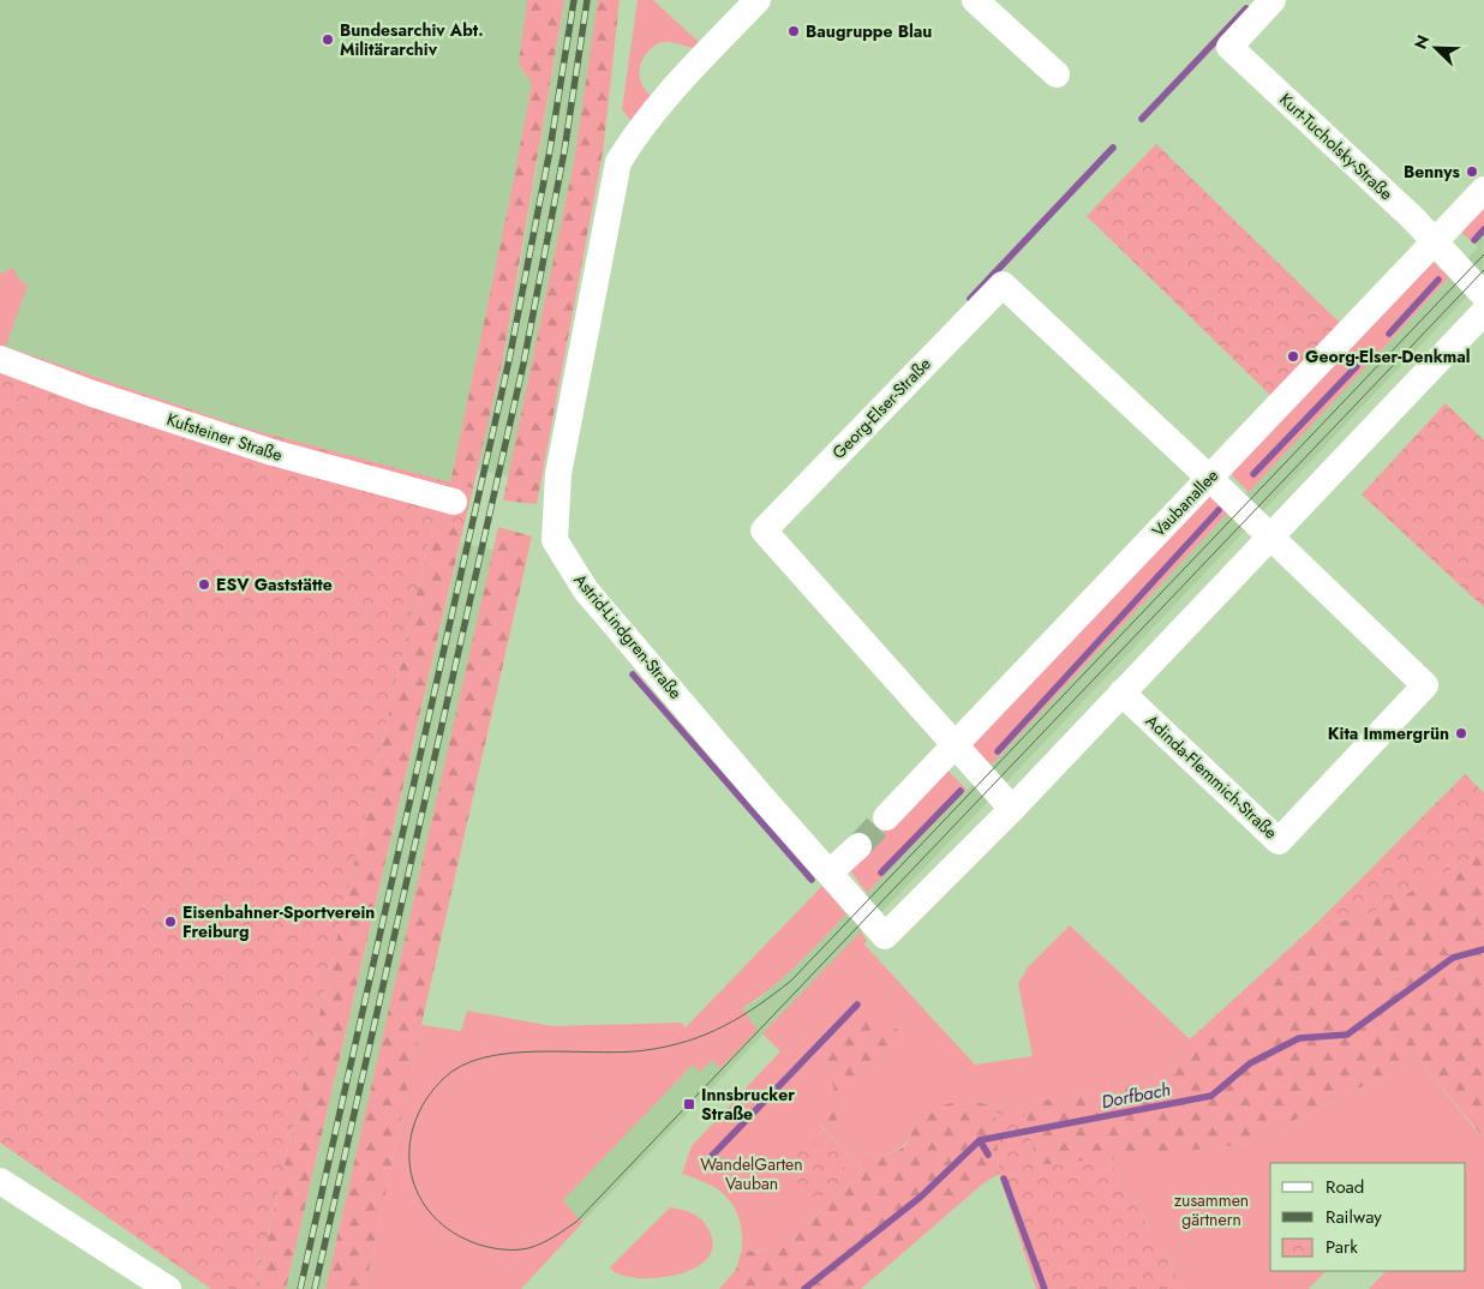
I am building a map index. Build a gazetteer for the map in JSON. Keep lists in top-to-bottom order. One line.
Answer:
{"streets":{"street":["Kurt-Tucholsky-Straße","Georg-Elser-Straße","Kufsteiner Straße","Vaubanallee","Astrid-Lindgren-Straße","Adinda-Flemmich-Straße"]},"crossings":[["Kurt-Tucholsky-Straße","Vaubanallee"],["Georg-Elser-Straße","Vaubanallee"],["Georg-Elser-Straße","Astrid-Lindgren-Straße"],["Georg-Elser-Straße","Adinda-Flemmich-Straße"]],"water":["Dorfbach"],"parks":["WandelGarten Vauban","zusammen gärtnern"],"places":{"other":["Baugruppe Blau","Bundesarchiv Abt. Militärarchiv","Bennys","Georg-Elser-Denkmal","ESV Gaststätte","Kita Immergrün","Eisenbahner-Sportverein Freiburg"],"transit":["Innsbrucker Straße"]},"legend":["Road","Railway","Park"],"north":"top left"}
